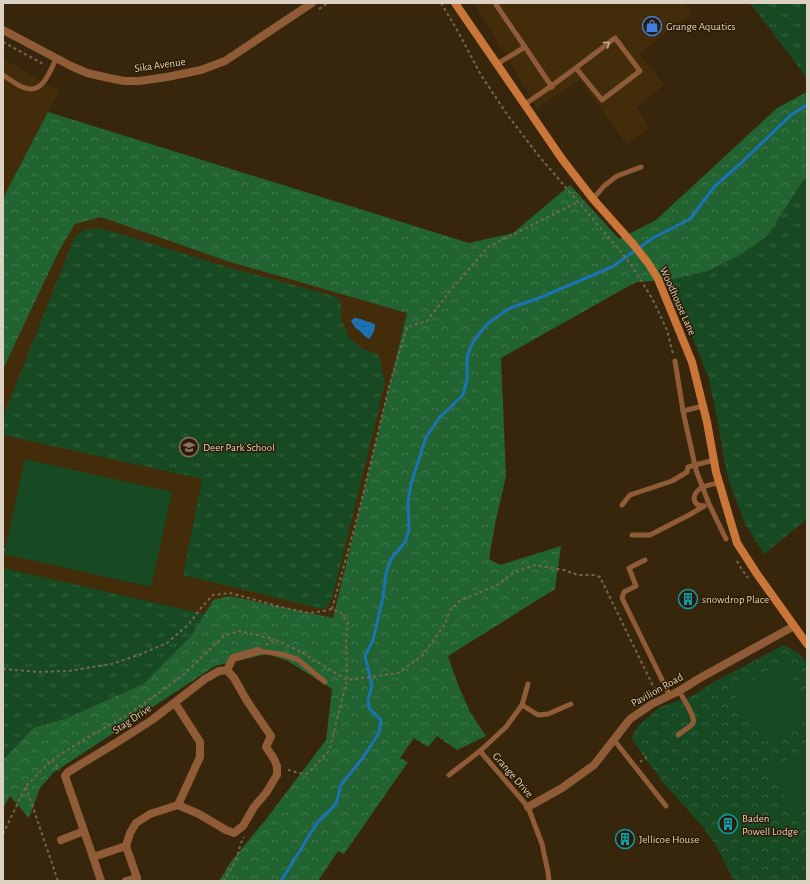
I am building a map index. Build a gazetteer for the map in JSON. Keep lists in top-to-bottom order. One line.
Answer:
{"streets":{"street":["Sika Avenue","Woodhouse Lane","Pavilion Road","Stag Drive"],"lane":["Grange Drive"]},"crossings":[["Woodhouse Lane","Pavilion Road"],["Pavilion Road","Grange Drive"]],"places":{"shop":["Grange Aquatics"],"school or university":["Deer Park School"],"building":["snowdrop Place","Baden Powell Lodge","Jellicoe House"]}}
